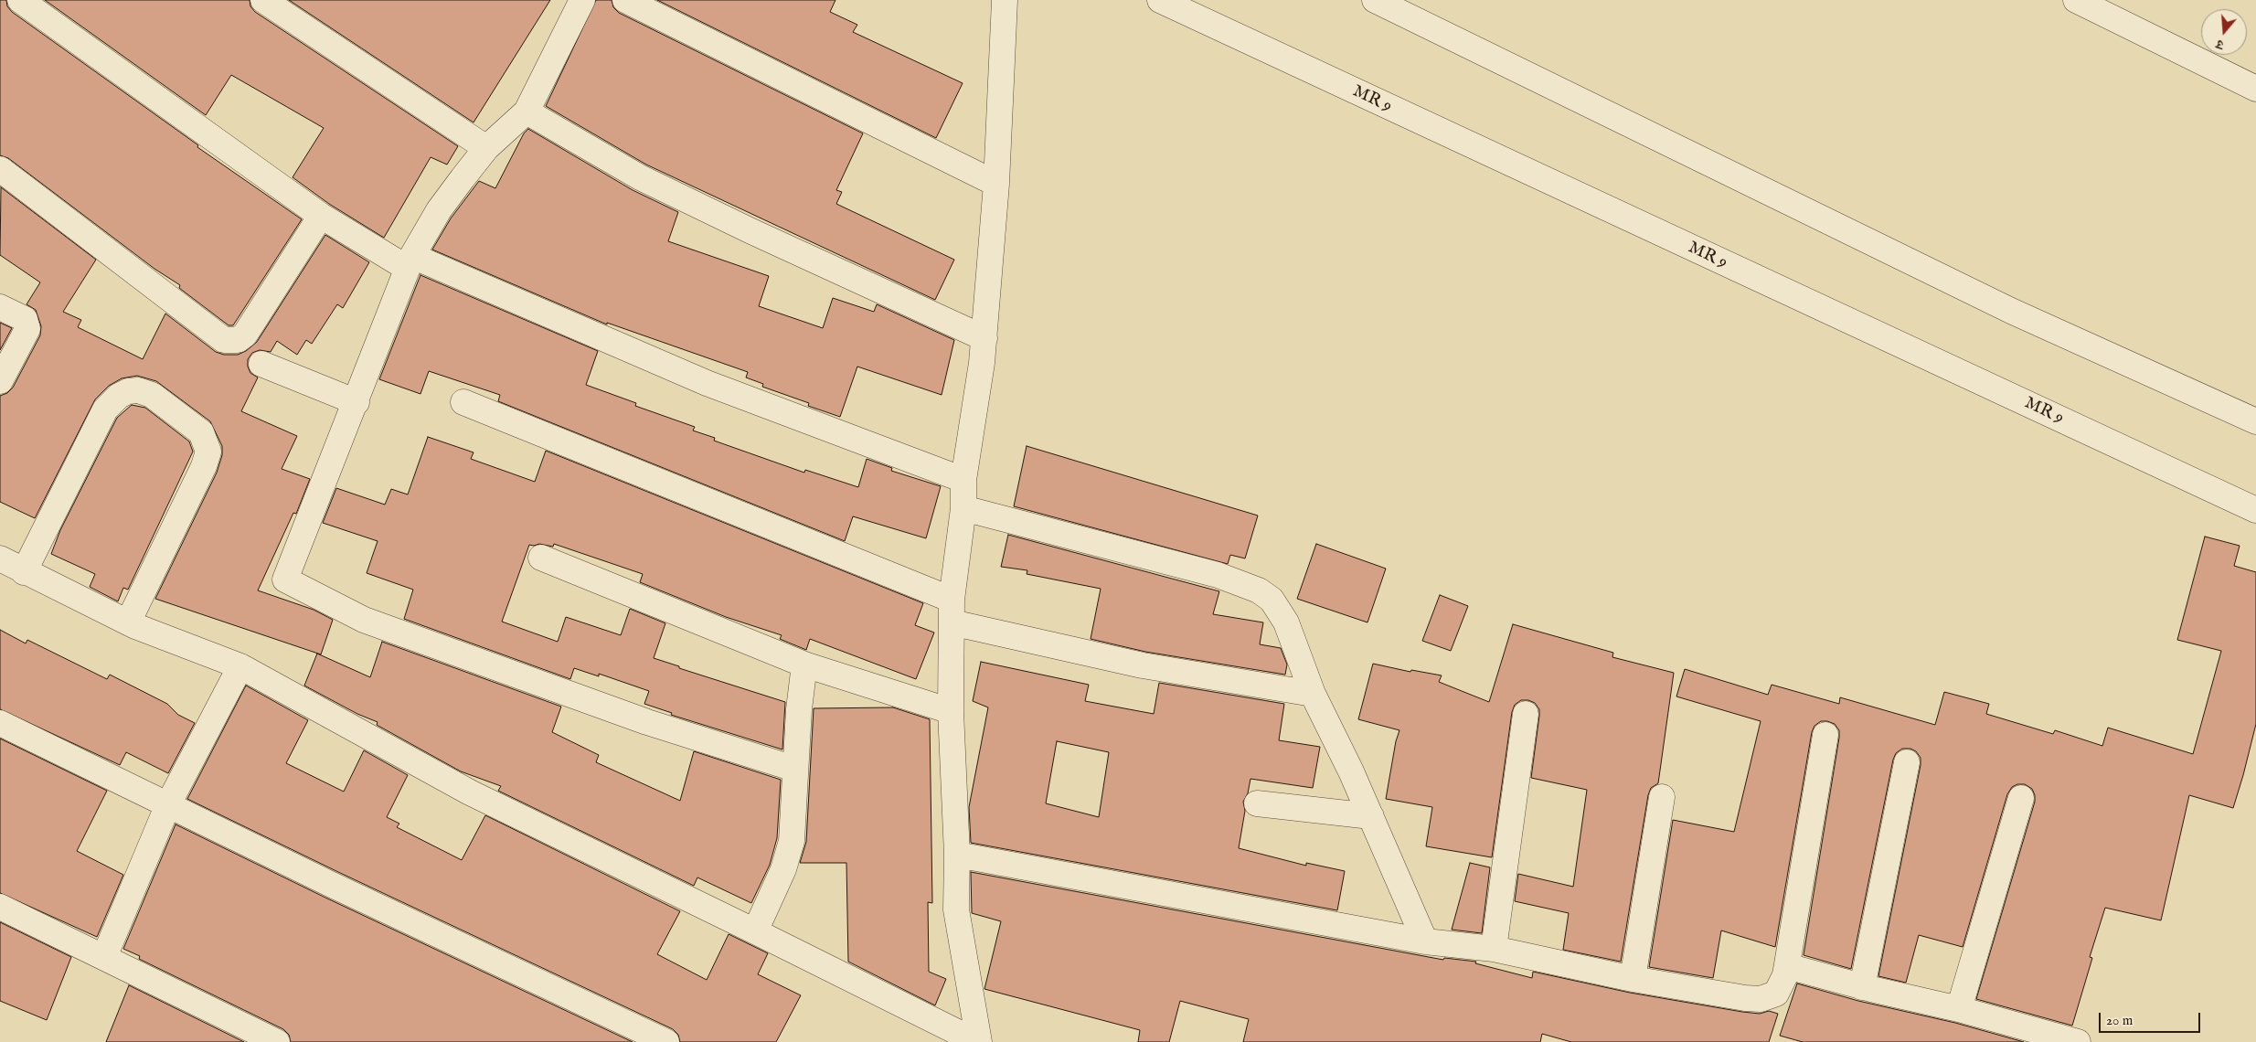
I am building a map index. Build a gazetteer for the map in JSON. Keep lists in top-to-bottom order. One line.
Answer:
{"streets":{"street":["MR 9"]},"scale_bar":"20 m","north":"bottom"}
